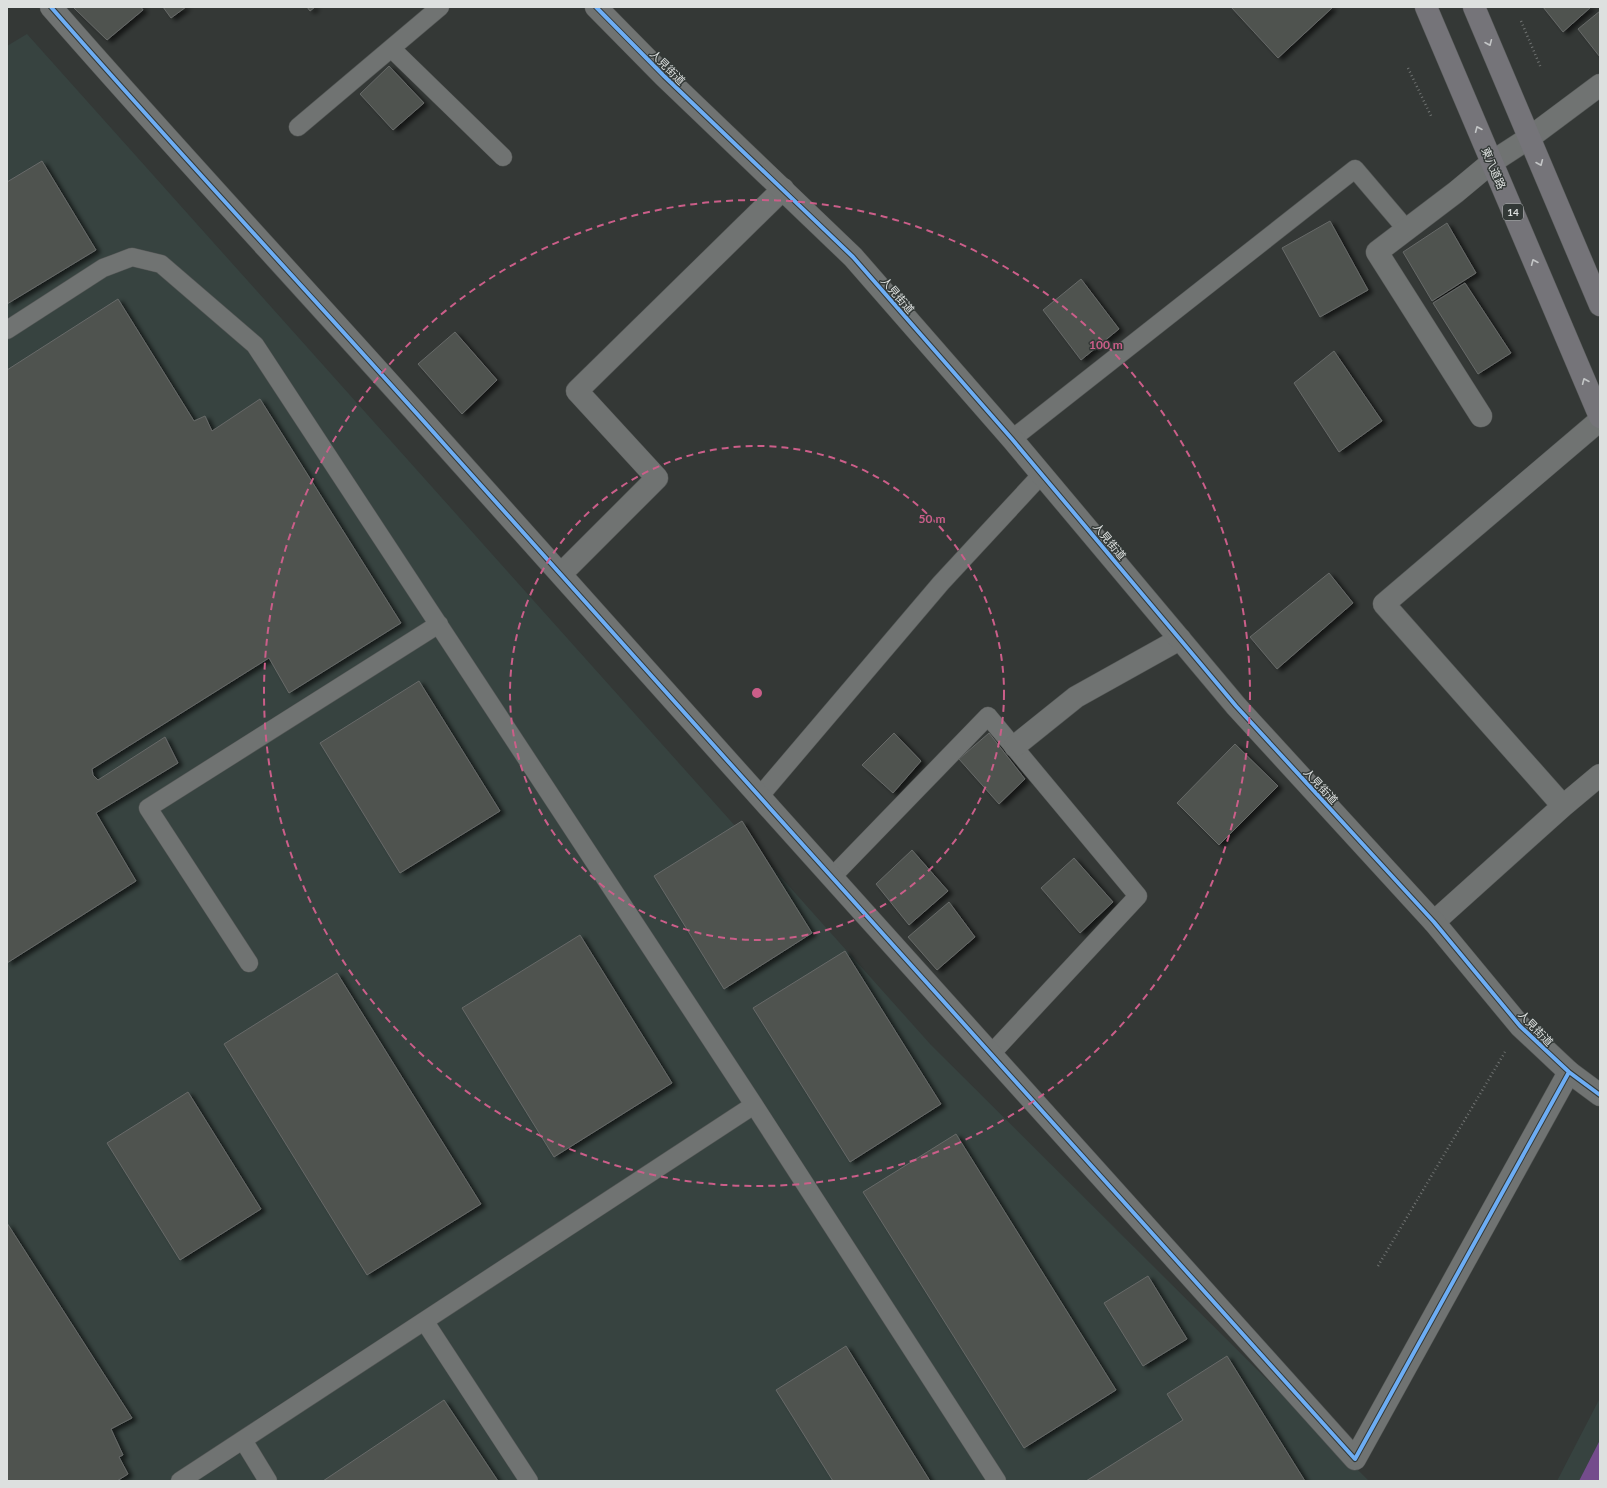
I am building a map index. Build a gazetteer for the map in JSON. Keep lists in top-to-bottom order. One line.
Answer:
{"streets":{"main road":["東八道路","14"],"street":["人見街道"]},"rings":["100 m","50 m"]}
